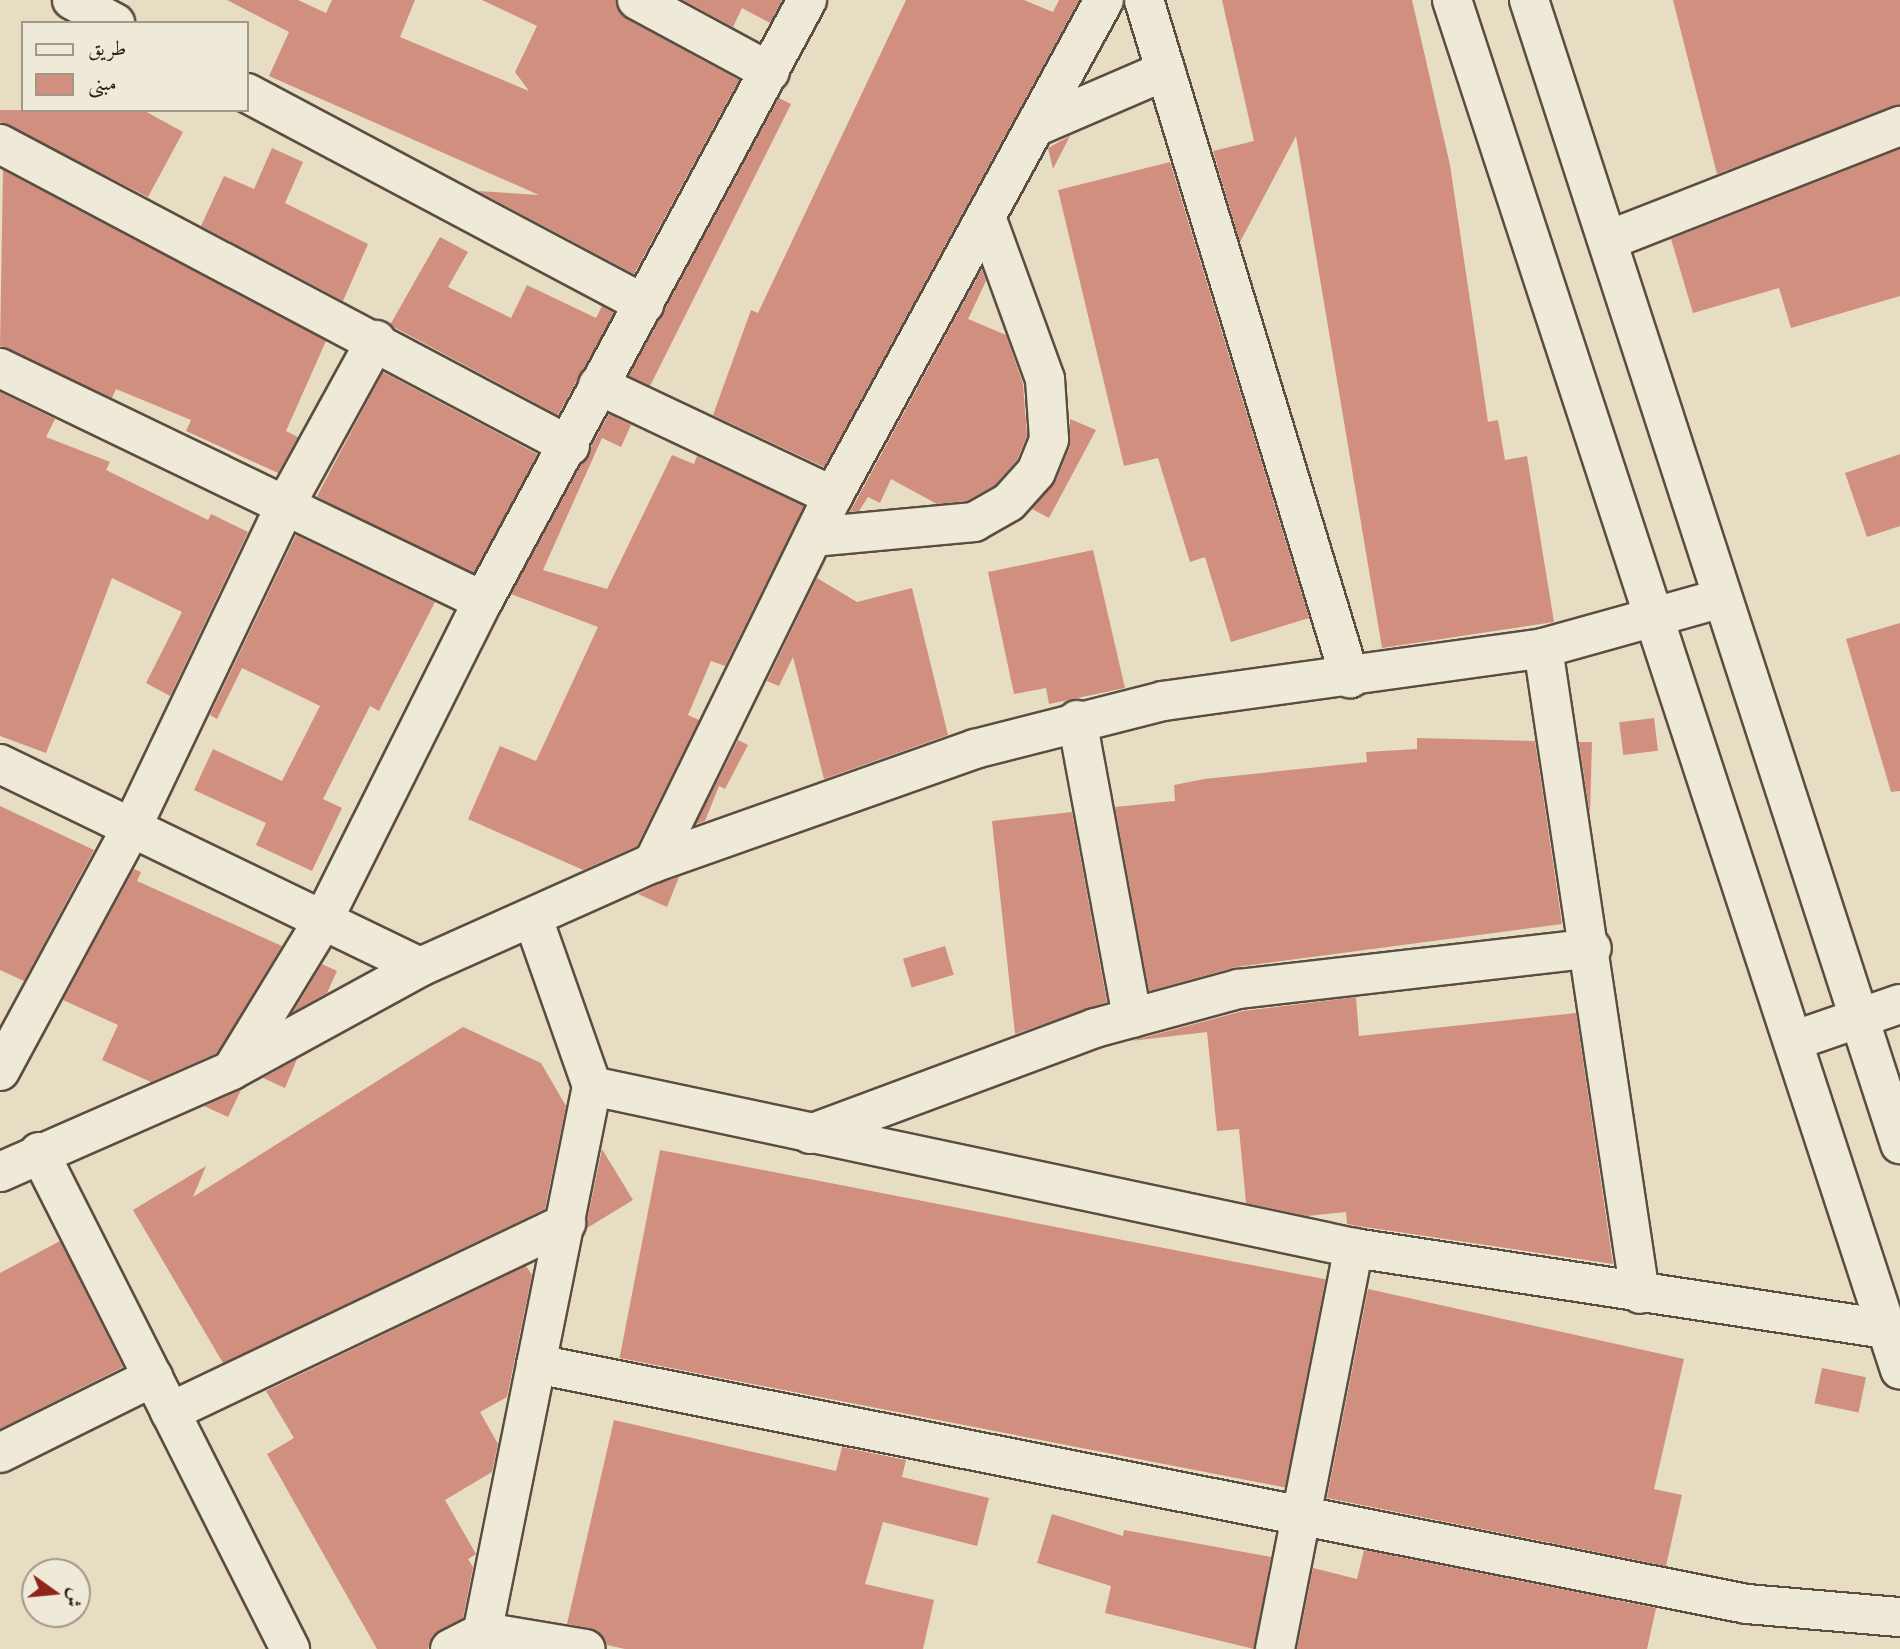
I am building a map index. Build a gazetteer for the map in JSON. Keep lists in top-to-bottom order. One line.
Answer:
{"legend":["طريق","مبنى"],"north":"right"}
